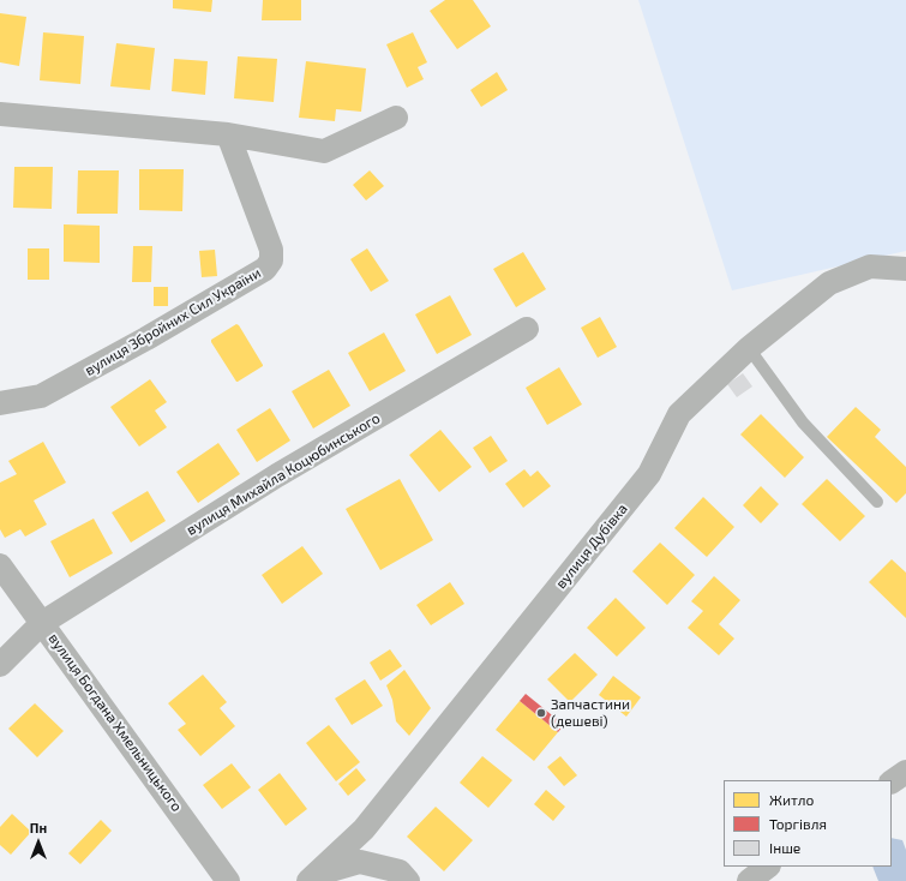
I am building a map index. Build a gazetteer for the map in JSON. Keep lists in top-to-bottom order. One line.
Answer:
{"streets":{"street":["вулиця Збройних Сил України","вулиця Михайла Коцюбинського","вулиця Дубівка","вулиця Богдана Хмельницького"]},"crossings":[["вулиця Михайла Коцюбинського","вулиця Богдана Хмельницького"]],"places":["Запчастини (дешеві)"],"legend":["Житло","Торгівля","Інше"],"north":"top"}
